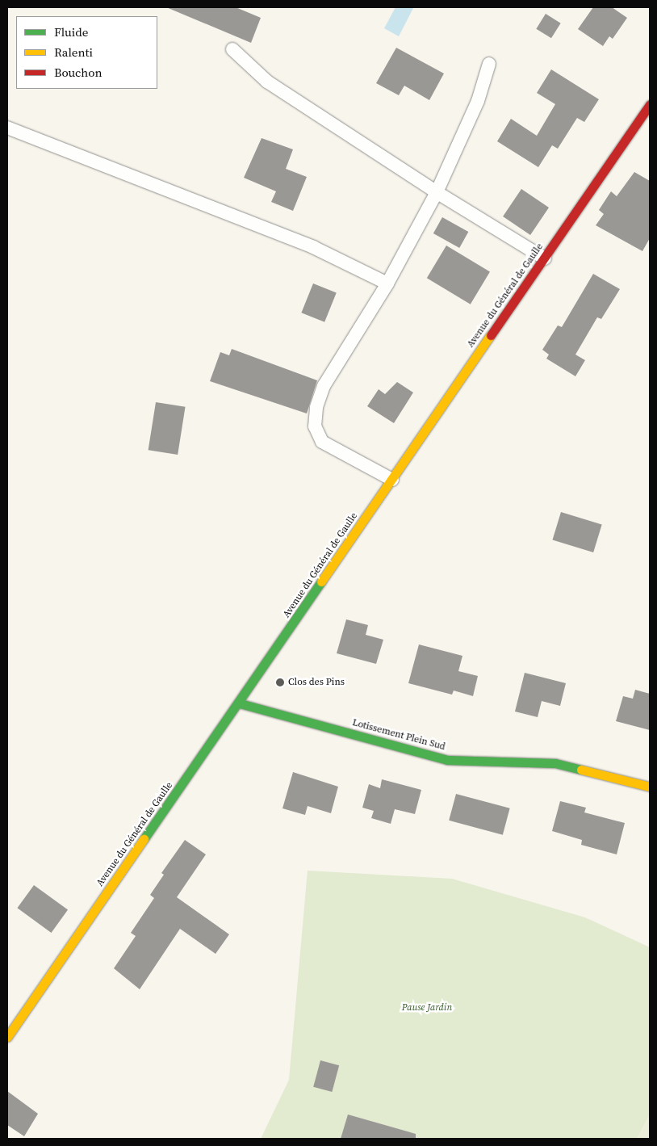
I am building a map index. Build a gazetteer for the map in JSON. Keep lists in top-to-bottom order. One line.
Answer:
{"streets":{"main road":["Avenue du Général de Gaulle","Lotissement Plein Sud"]},"crossings":[["Avenue du Général de Gaulle","Lotissement Plein Sud"]],"parks":["Pause Jardin"],"places":["Clos des Pins"],"legend":["Fluide","Ralenti","Bouchon"]}
